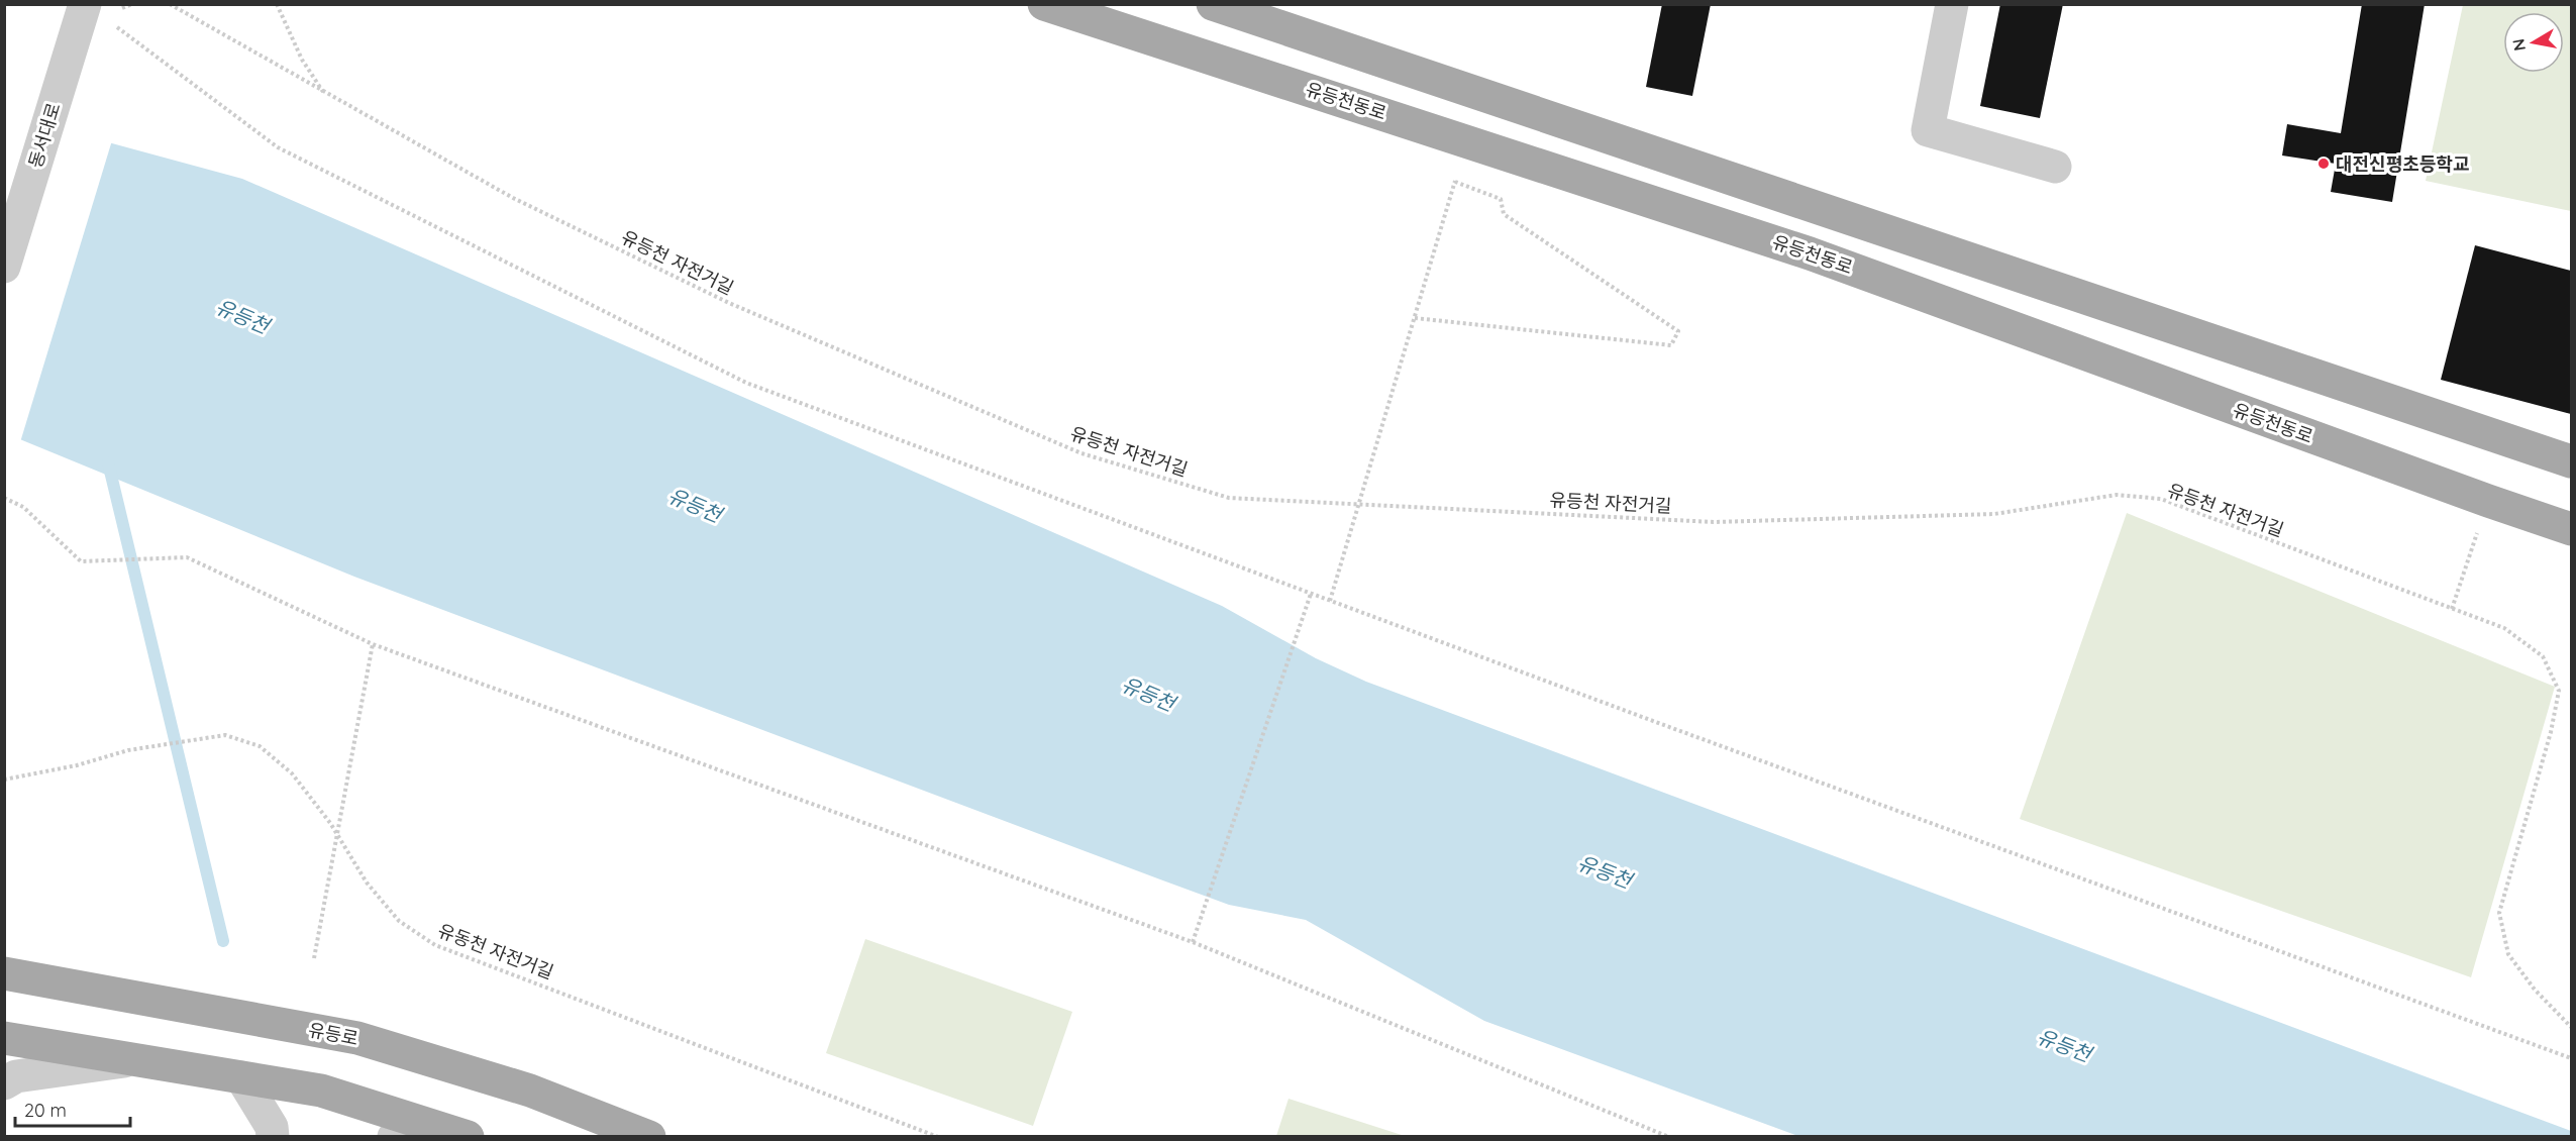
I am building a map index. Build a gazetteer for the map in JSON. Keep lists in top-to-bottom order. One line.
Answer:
{"streets":{"main road":["유등천동로","유등로"],"street":["동서대로"],"path":["유등천 자전거길","유동천 자전거길"]},"water":["유등천"],"places":["대전신평초등학교"],"scale_bar":"20 m","north":"left"}
